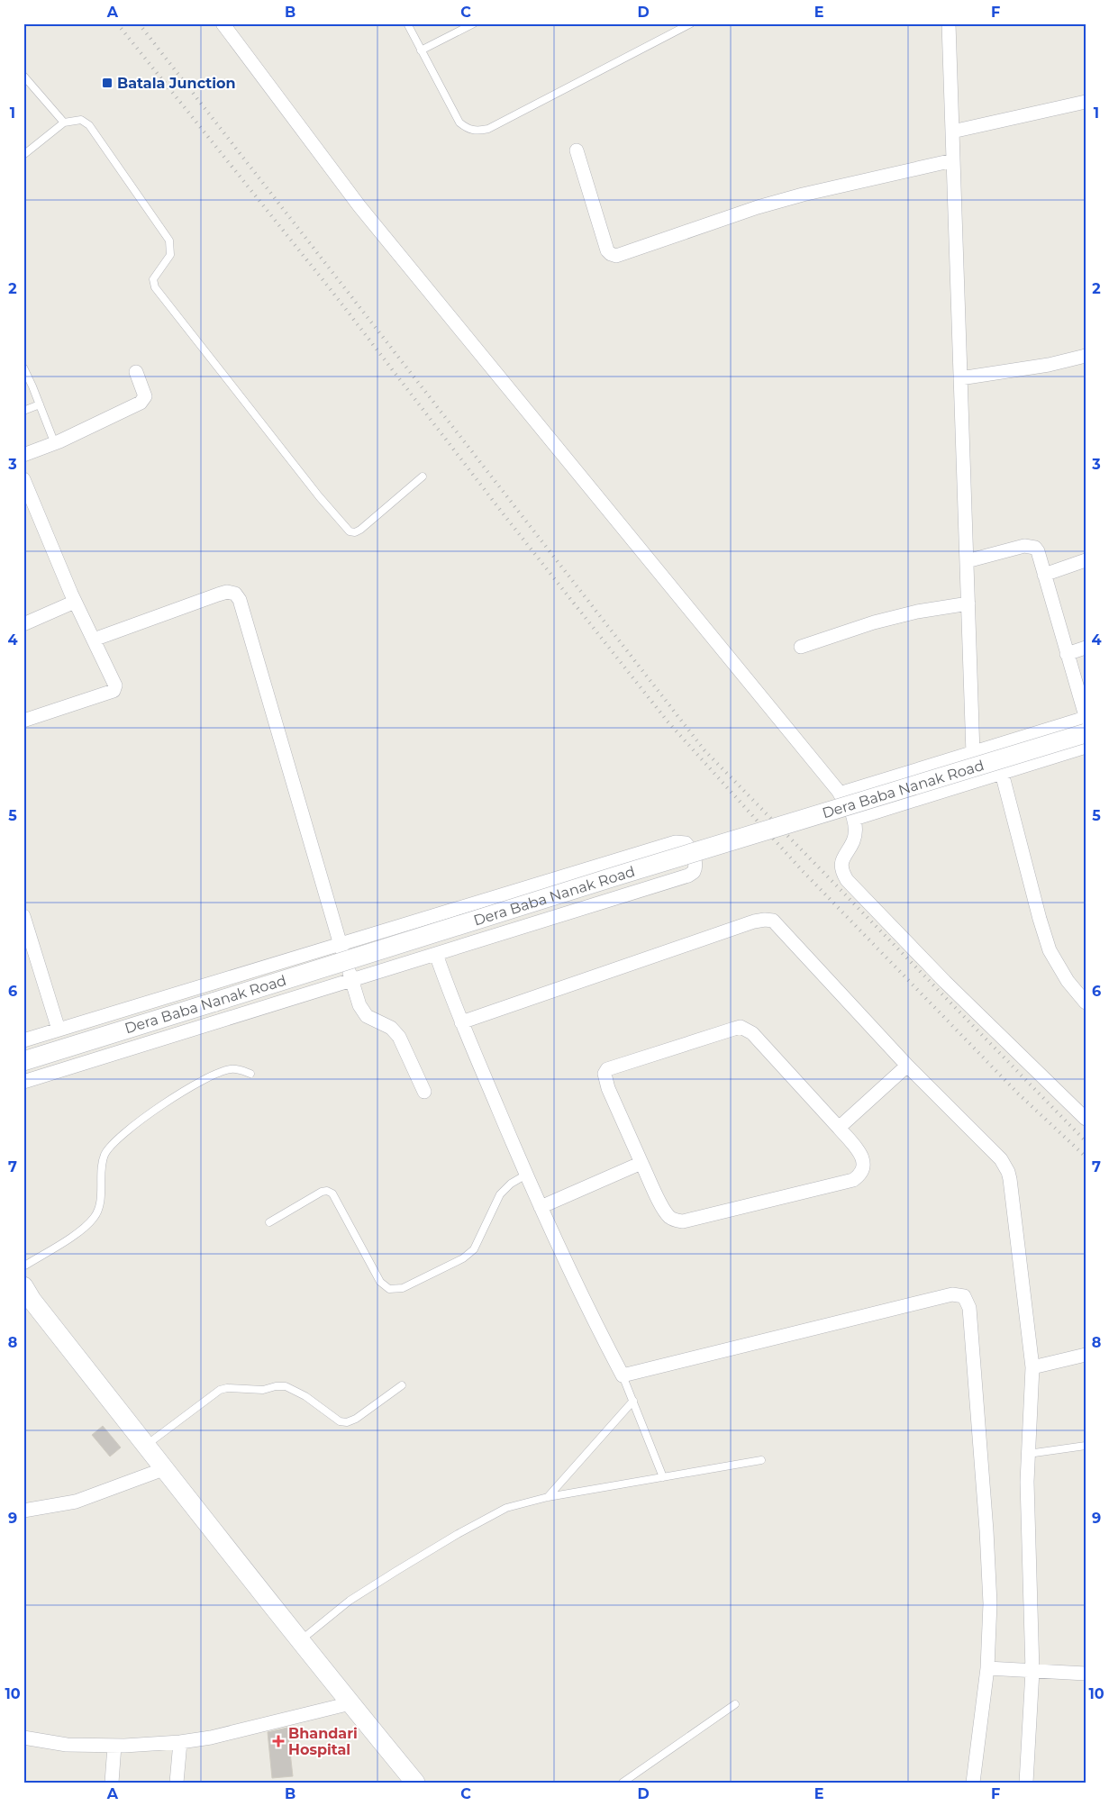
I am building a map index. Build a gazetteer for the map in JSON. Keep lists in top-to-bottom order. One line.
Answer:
{"streets":{"main road":["Dera Baba Nanak Road"]},"places":{"transit":["Batala Junction"],"health":["Bhandari Hospital"]},"grid":{"columns":["A","B","C","D","E","F"],"rows":["1","2","3","4","5","6","7","8","9","10"]}}
